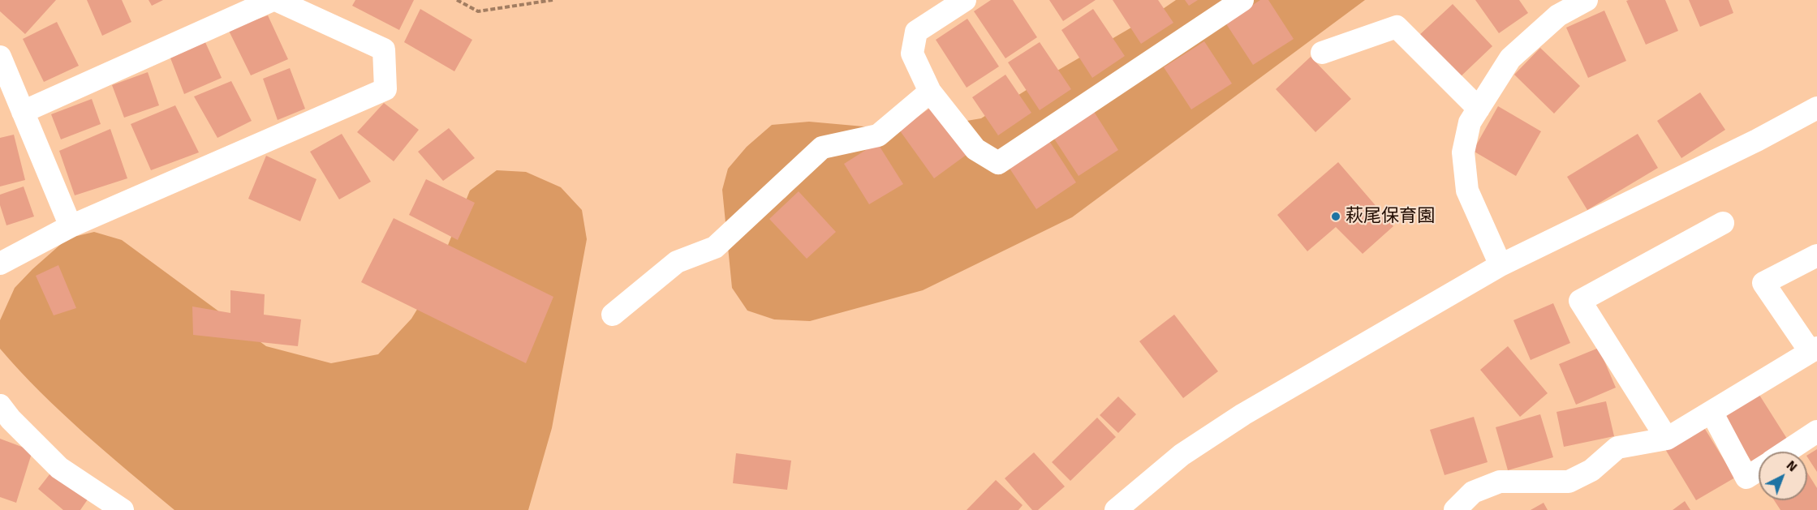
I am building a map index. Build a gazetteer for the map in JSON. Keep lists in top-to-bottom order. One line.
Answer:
{"places":["萩尾保育園"],"north":"top right"}
